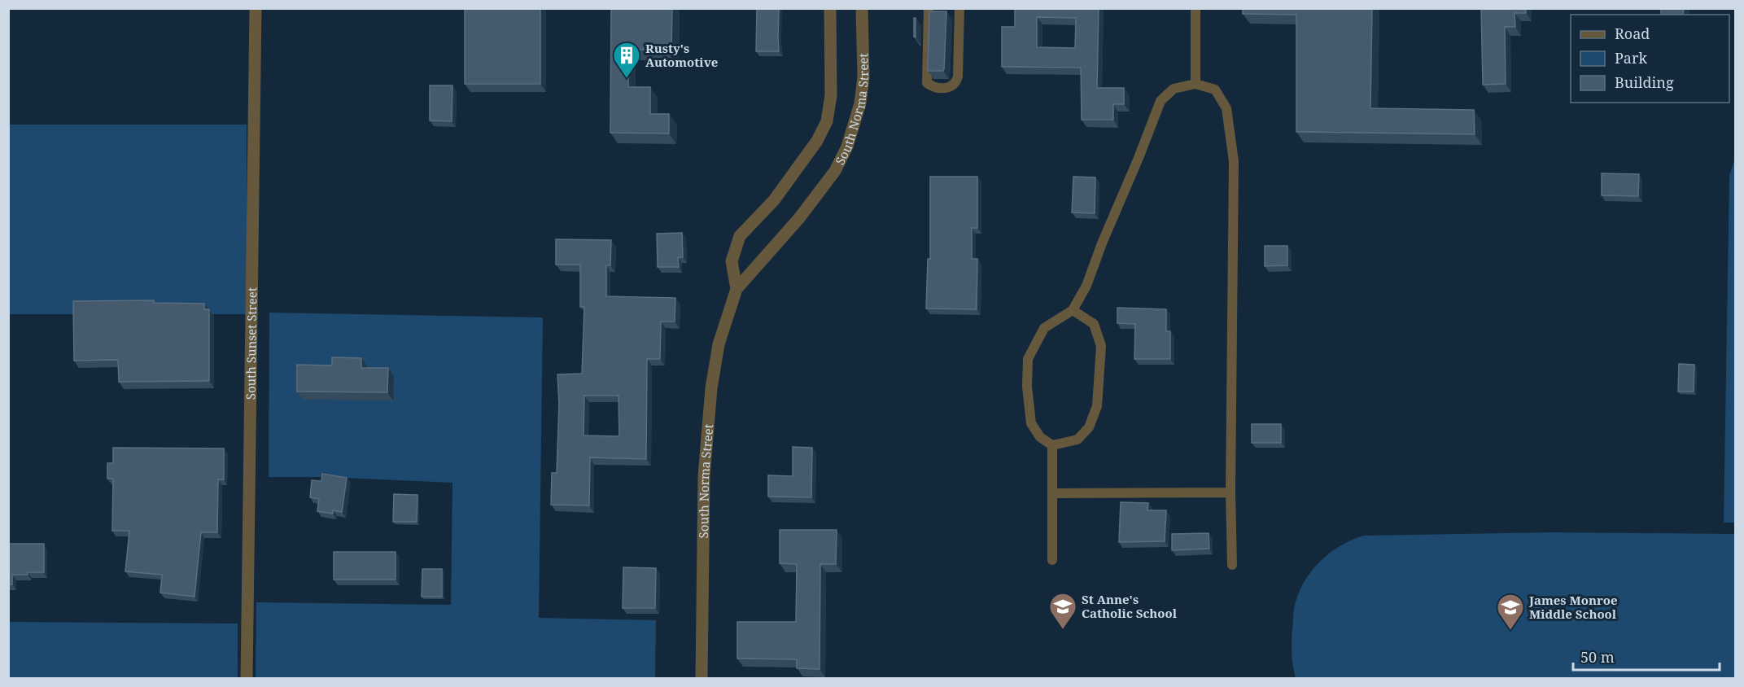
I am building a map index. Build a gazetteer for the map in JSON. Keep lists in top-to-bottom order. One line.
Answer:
{"streets":{"street":["South Norma Street","South Sunset Street"]},"places":{"building":["Rusty's Automotive"],"school or university":["St Anne's Catholic School","James Monroe Middle School"]},"legend":["Road","Park","Building"],"scale_bar":"50 m"}
